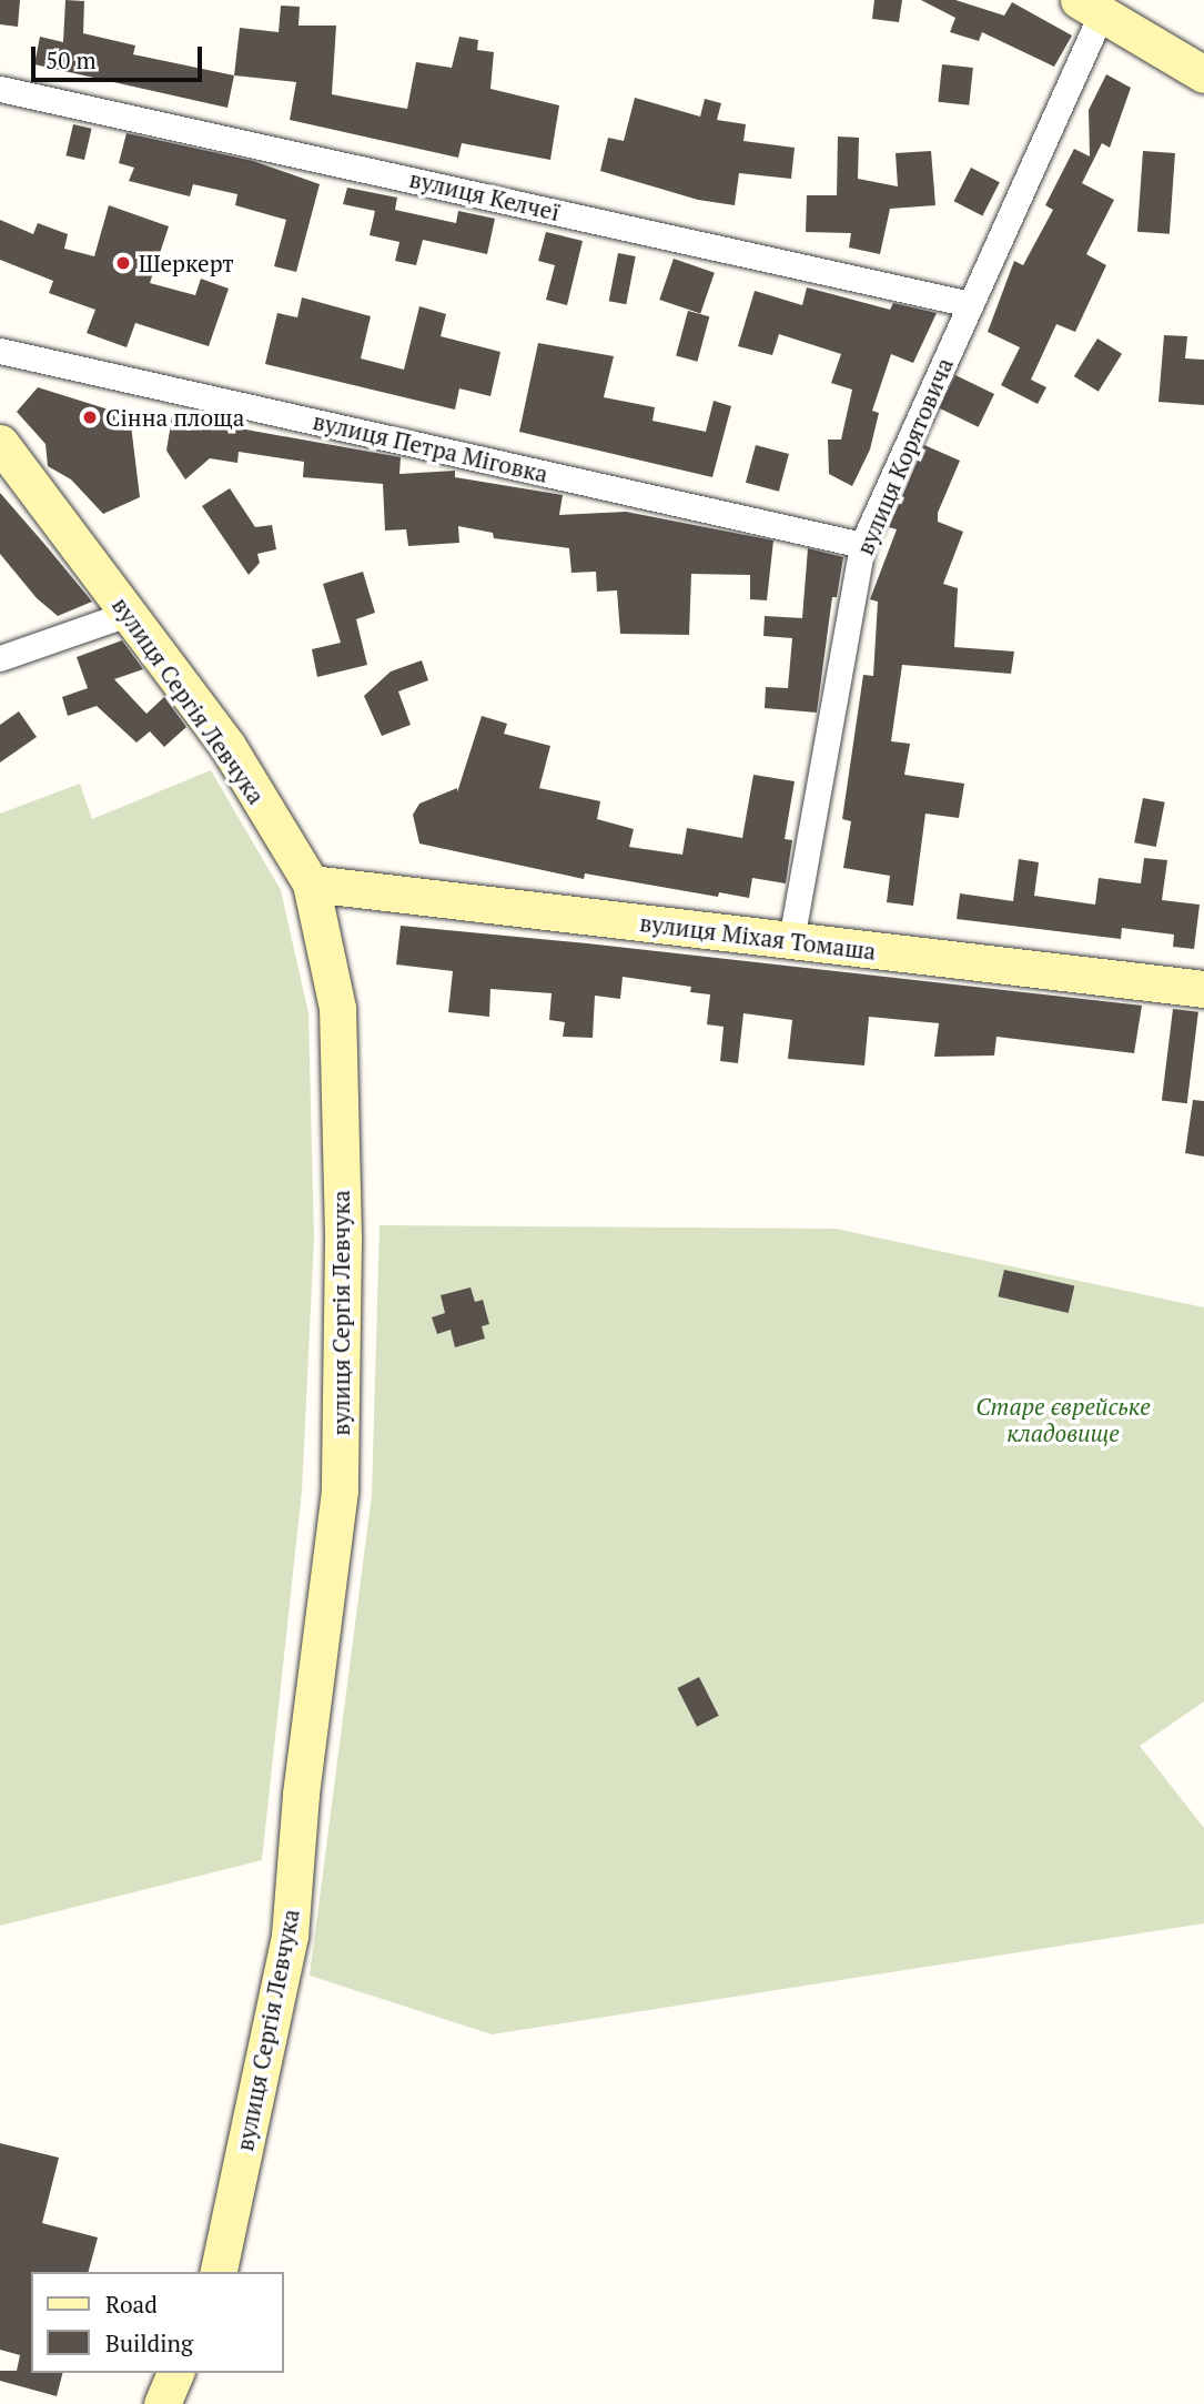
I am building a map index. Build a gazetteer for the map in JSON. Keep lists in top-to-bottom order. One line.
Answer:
{"streets":{"main road":["вулиця Сергія Левчука","вулиця Міхая Томаша"],"street":["вулиця Келчеї","вулиця Петра Міговка","вулиця Корятовича"]},"crossings":[["вулиця Келчеї","вулиця Корятовича"],["вулиця Петра Міговка","вулиця Корятовича"],["вулиця Корятовича","вулиця Міхая Томаша"],["вулиця Сергія Левчука","вулиця Міхая Томаша"]],"parks":["Старе єврейське кладовище"],"places":["Шеркерт","Сінна площа"],"legend":["Road","Building"],"scale_bar":"50 m"}
